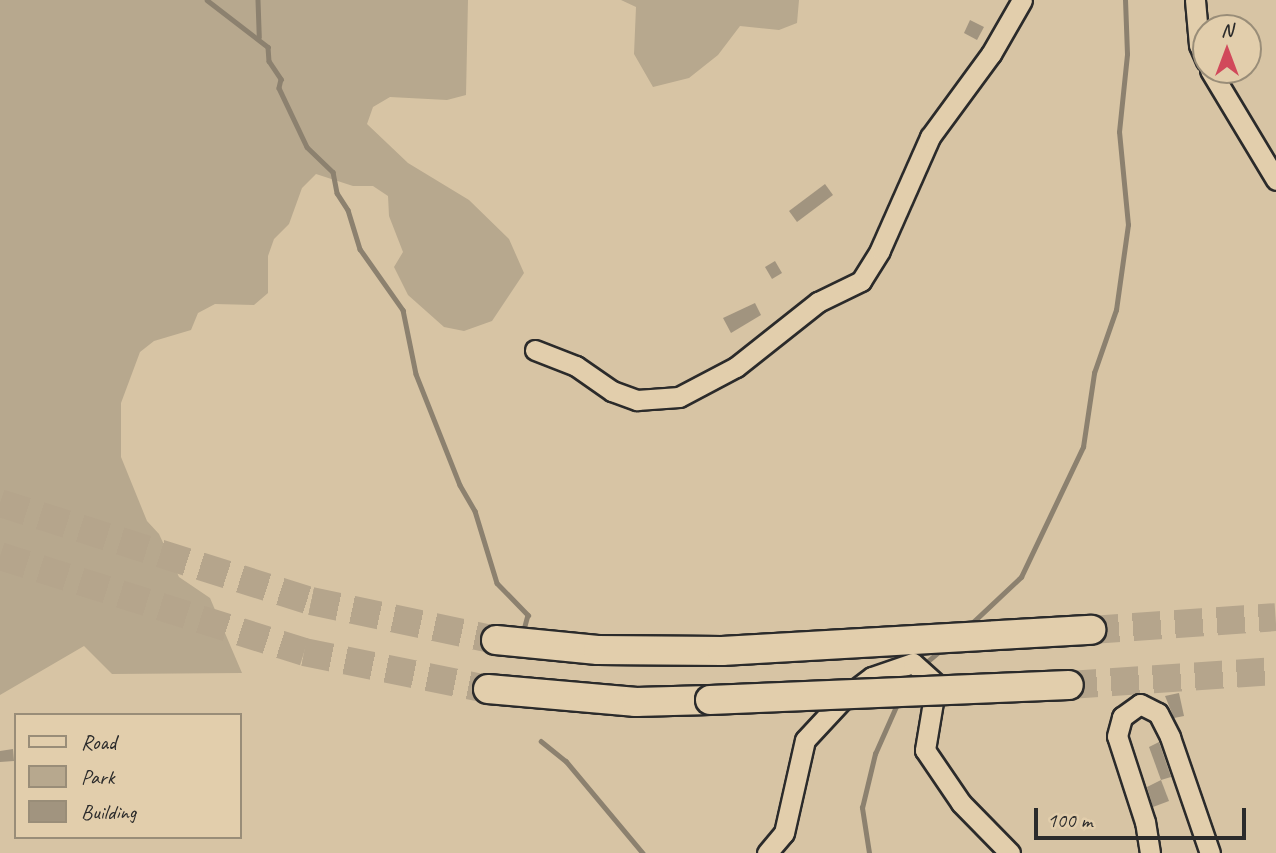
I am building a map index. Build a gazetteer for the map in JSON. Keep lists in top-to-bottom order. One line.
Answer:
{"legend":["Road","Park","Building"],"scale_bar":"100 m","north":"top"}
